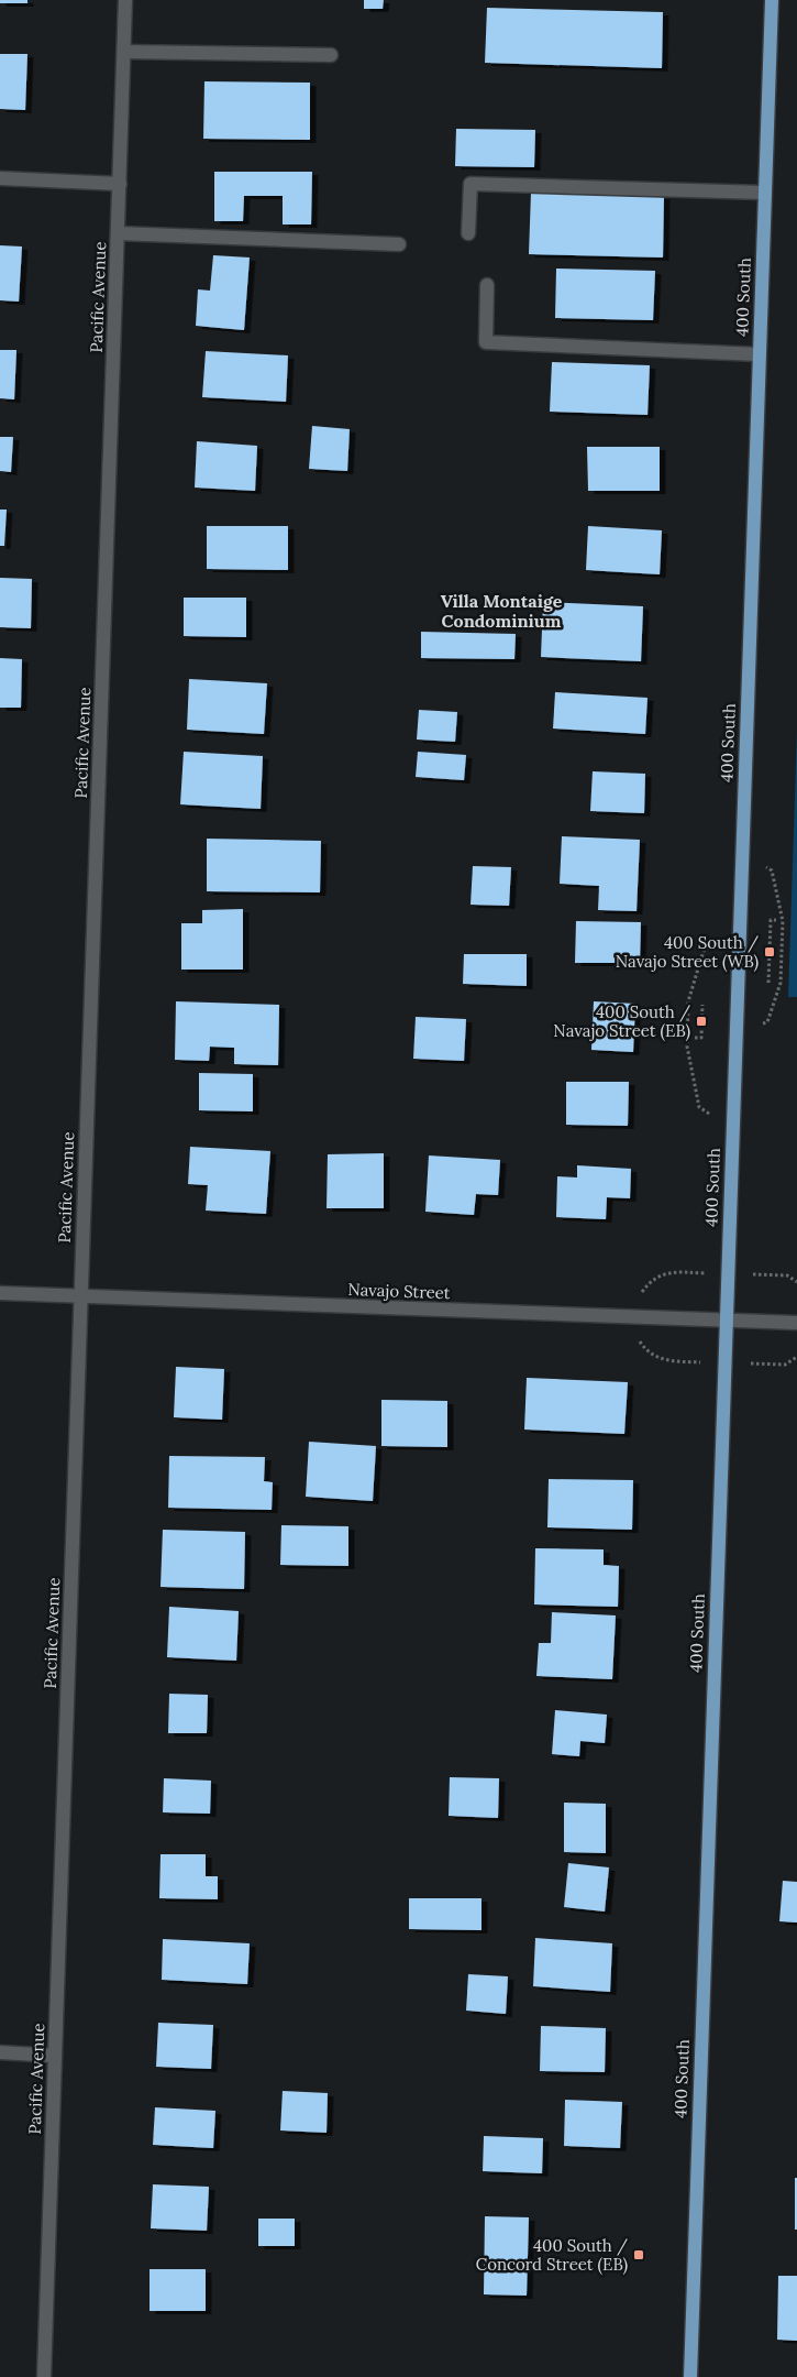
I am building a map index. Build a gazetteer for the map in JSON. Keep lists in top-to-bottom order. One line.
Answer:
{"streets":{"main road":["400 South"],"street":["Pacific Avenue","Navajo Street"]},"crossings":[["Pacific Avenue","Navajo Street"],["400 South","Navajo Street"]],"districts":["Villa Montaige Condominium"],"places":{"transit":["400 South / Navajo Street (WB)","400 South / Navajo Street (EB)","400 South / Concord Street (EB)"]}}
